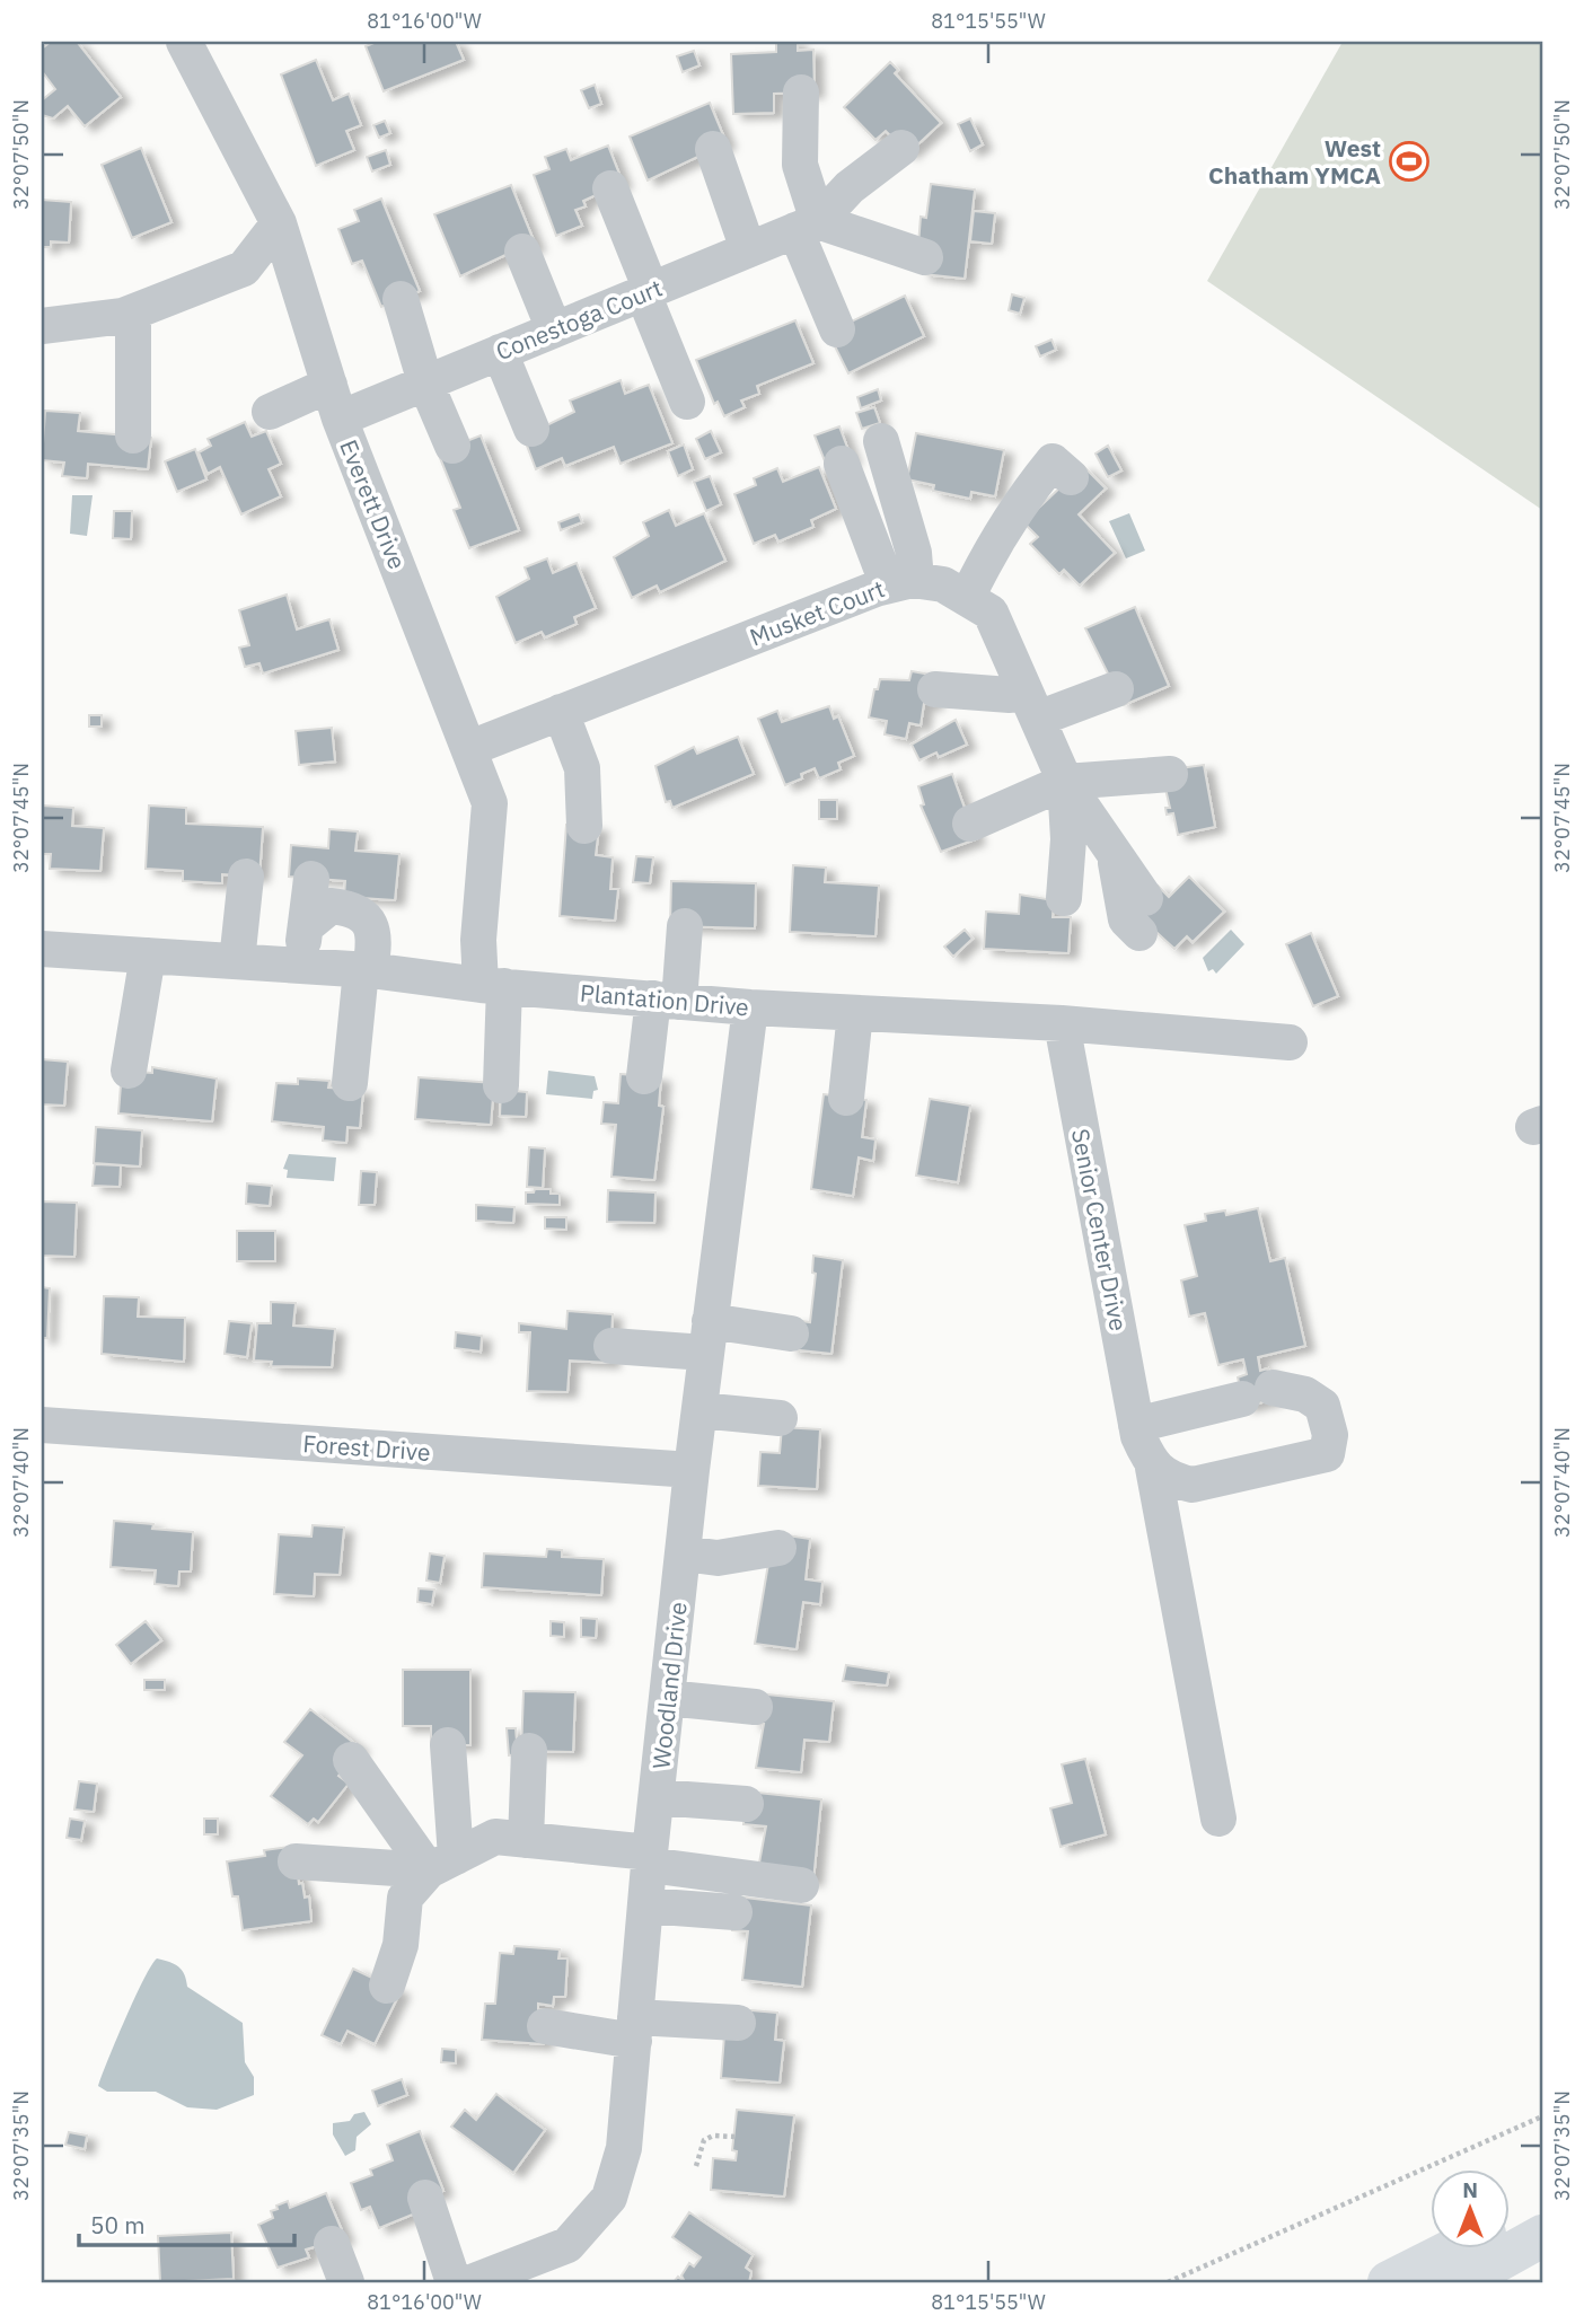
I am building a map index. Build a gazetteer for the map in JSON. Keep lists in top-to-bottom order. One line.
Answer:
{"streets":{"street":["Conestoga Court","Everett Drive","Musket Court","Plantation Drive","Senior Center Drive","Forest Drive","Woodland Drive"]},"crossings":[["Conestoga Court","Everett Drive"],["Everett Drive","Musket Court"],["Everett Drive","Plantation Drive"],["Plantation Drive","Senior Center Drive"],["Plantation Drive","Woodland Drive"],["Forest Drive","Woodland Drive"]],"places":{"sports":["West Chatham YMCA"]},"scale_bar":"50 m","north":"top","coordinates":["81°16'00\"W","81°15'55\"W","32°07'50\"N","32°07'45\"N","32°07'40\"N","32°07'35\"N"]}
